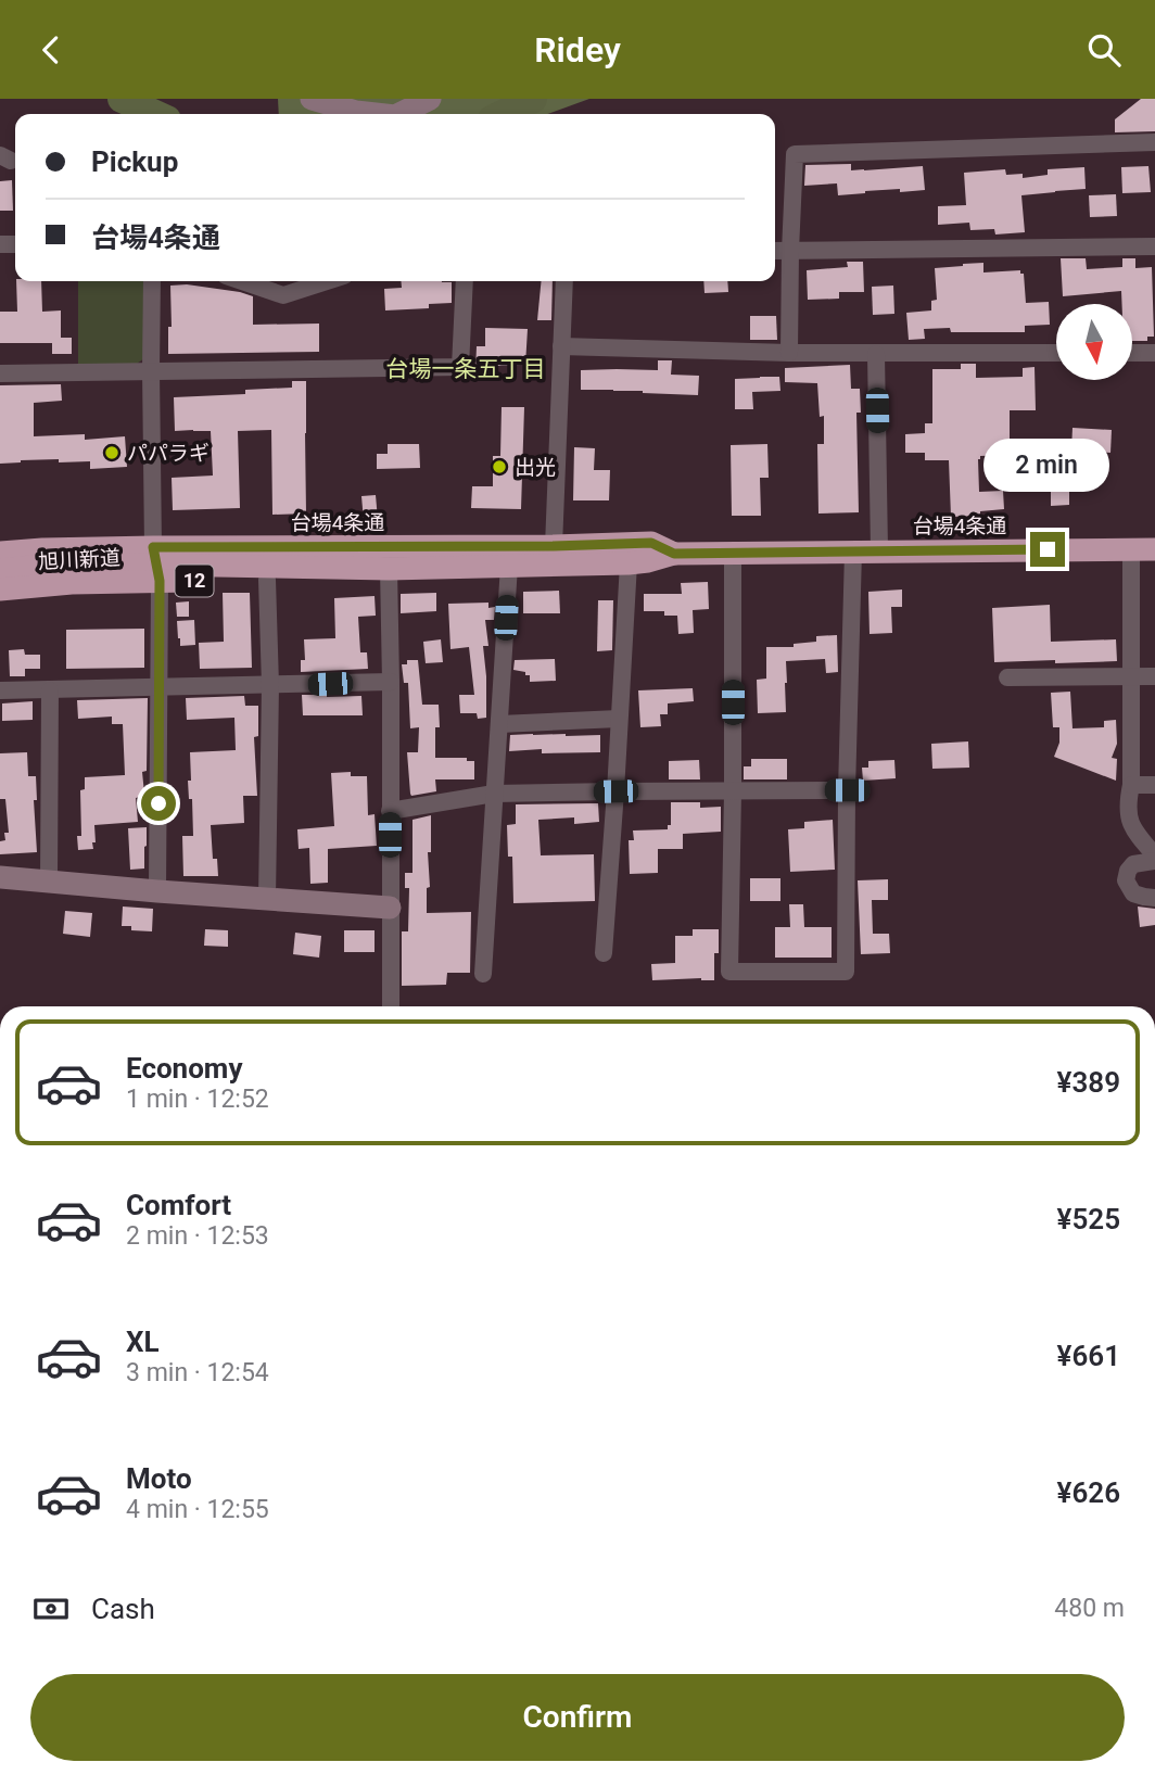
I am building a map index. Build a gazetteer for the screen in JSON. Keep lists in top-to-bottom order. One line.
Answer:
{"streets":{"highway":["台場4条通","旭川新道","12"]},"crossings":[["台場4条通","旭川新道"]],"districts":["台場一条五丁目"],"places":["パパラギ","出光"],"north":"bottom","page":{"header":"Ridey","banner":["Pickup","台場4条通"],"bubble":"2 min","list":[{"name":"Economy","note":"1 min · 12:52","value":"¥389"},{"name":"Comfort","note":"2 min · 12:53","value":"¥525"},{"name":"XL","note":"3 min · 12:54","value":"¥661"},{"name":"Moto","note":"4 min · 12:55","value":"¥626"}],"pay":["Cash","480 m"],"buttons":"Confirm"}}
